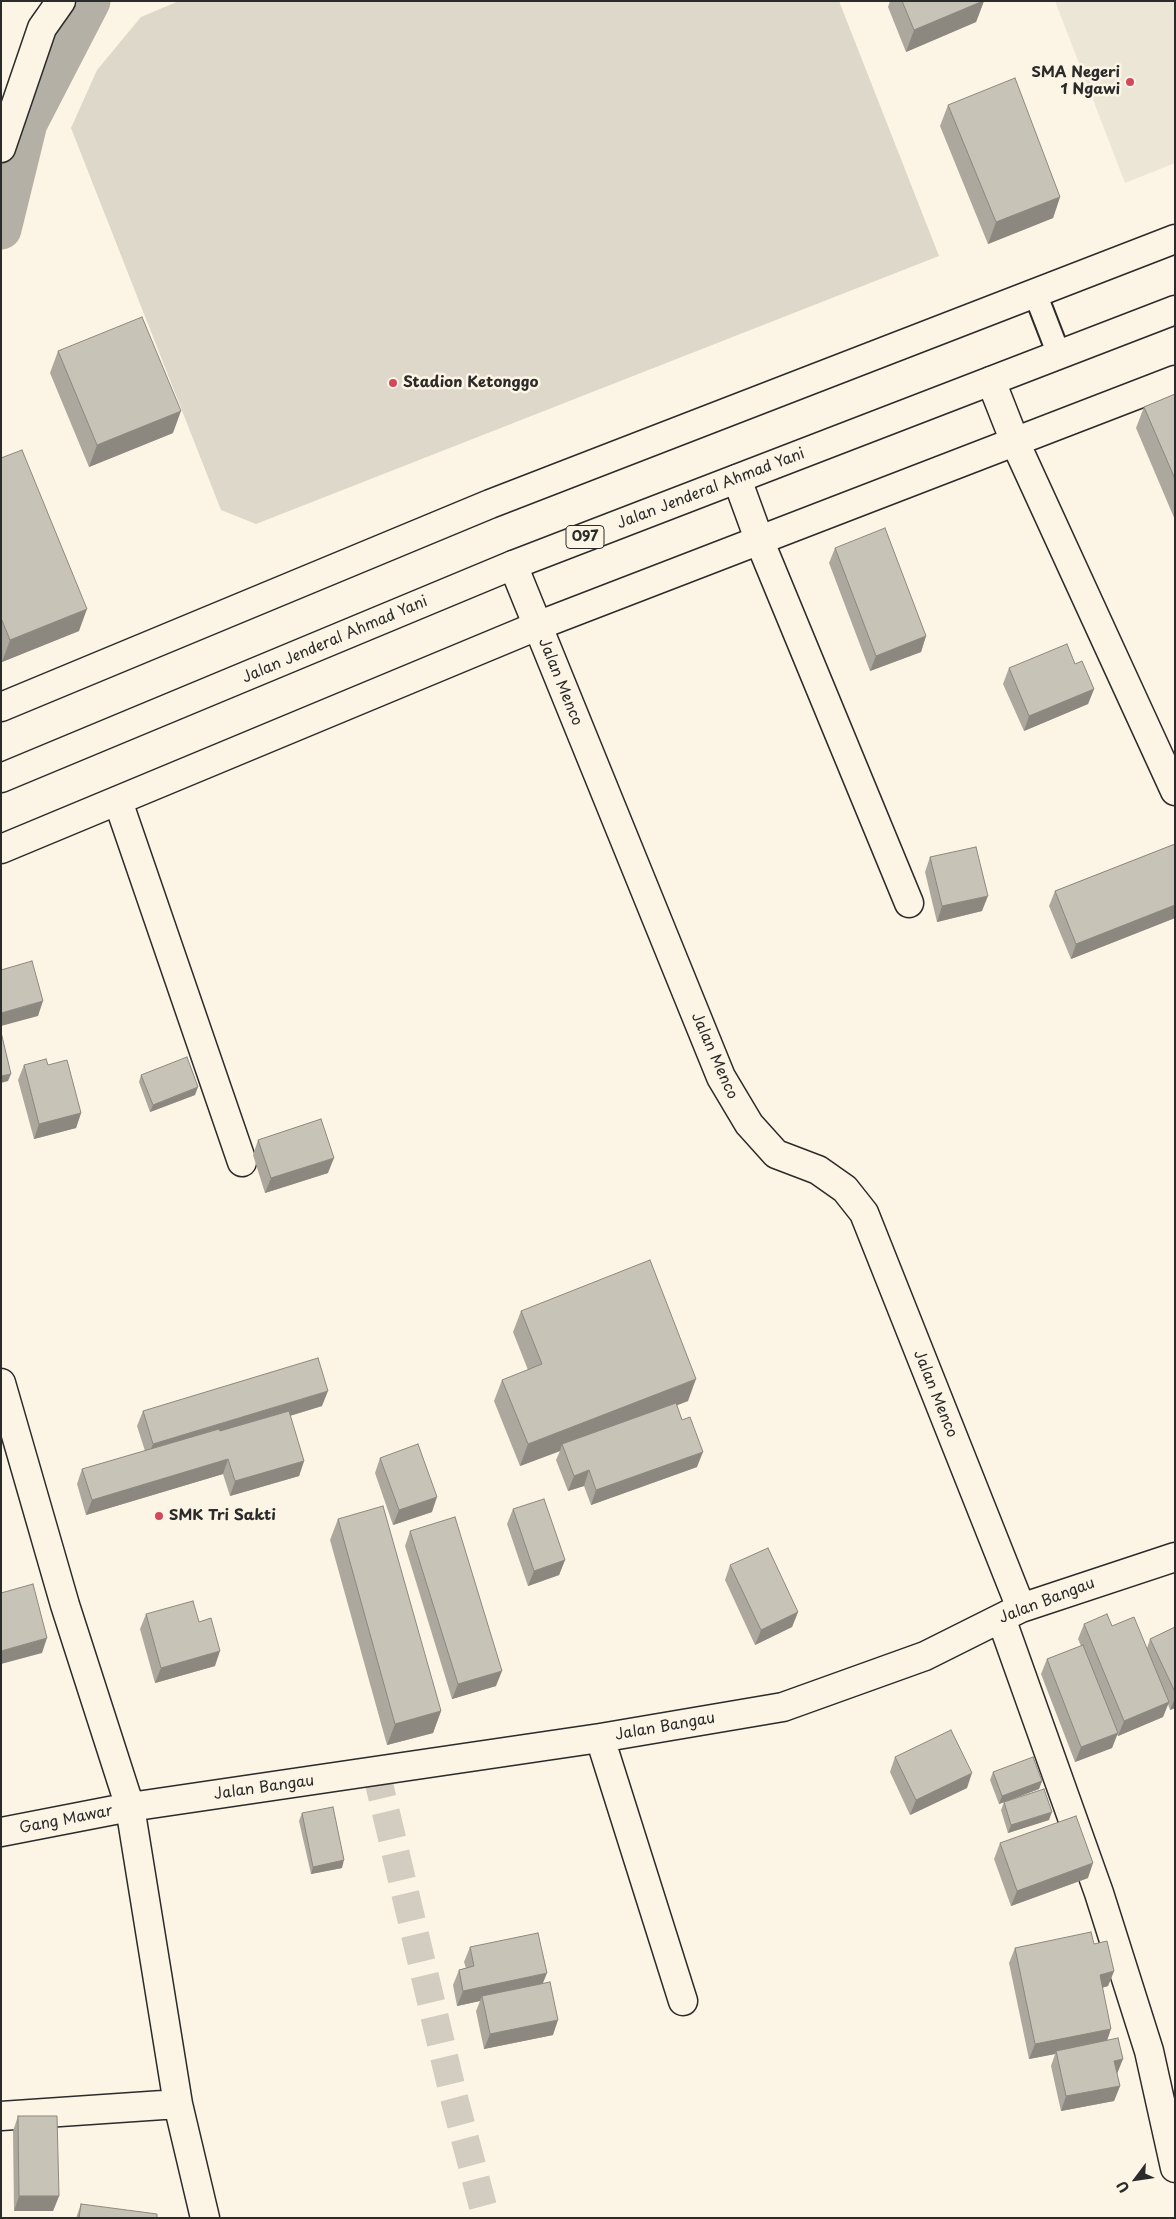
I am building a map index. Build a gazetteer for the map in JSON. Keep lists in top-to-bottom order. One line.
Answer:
{"streets":{"street":["Jalan Jenderal Ahmad Yani","097","Jalan Menco","Jalan Bangau","Gang Mawar"]},"crossings":[["Jalan Jenderal Ahmad Yani","Jalan Menco"],["Jalan Menco","Jalan Bangau"],["Jalan Bangau","Gang Mawar"]],"places":["SMA Negeri 1 Ngawi","Stadion Ketonggo","SMK Tri Sakti"],"north":"bottom left"}
